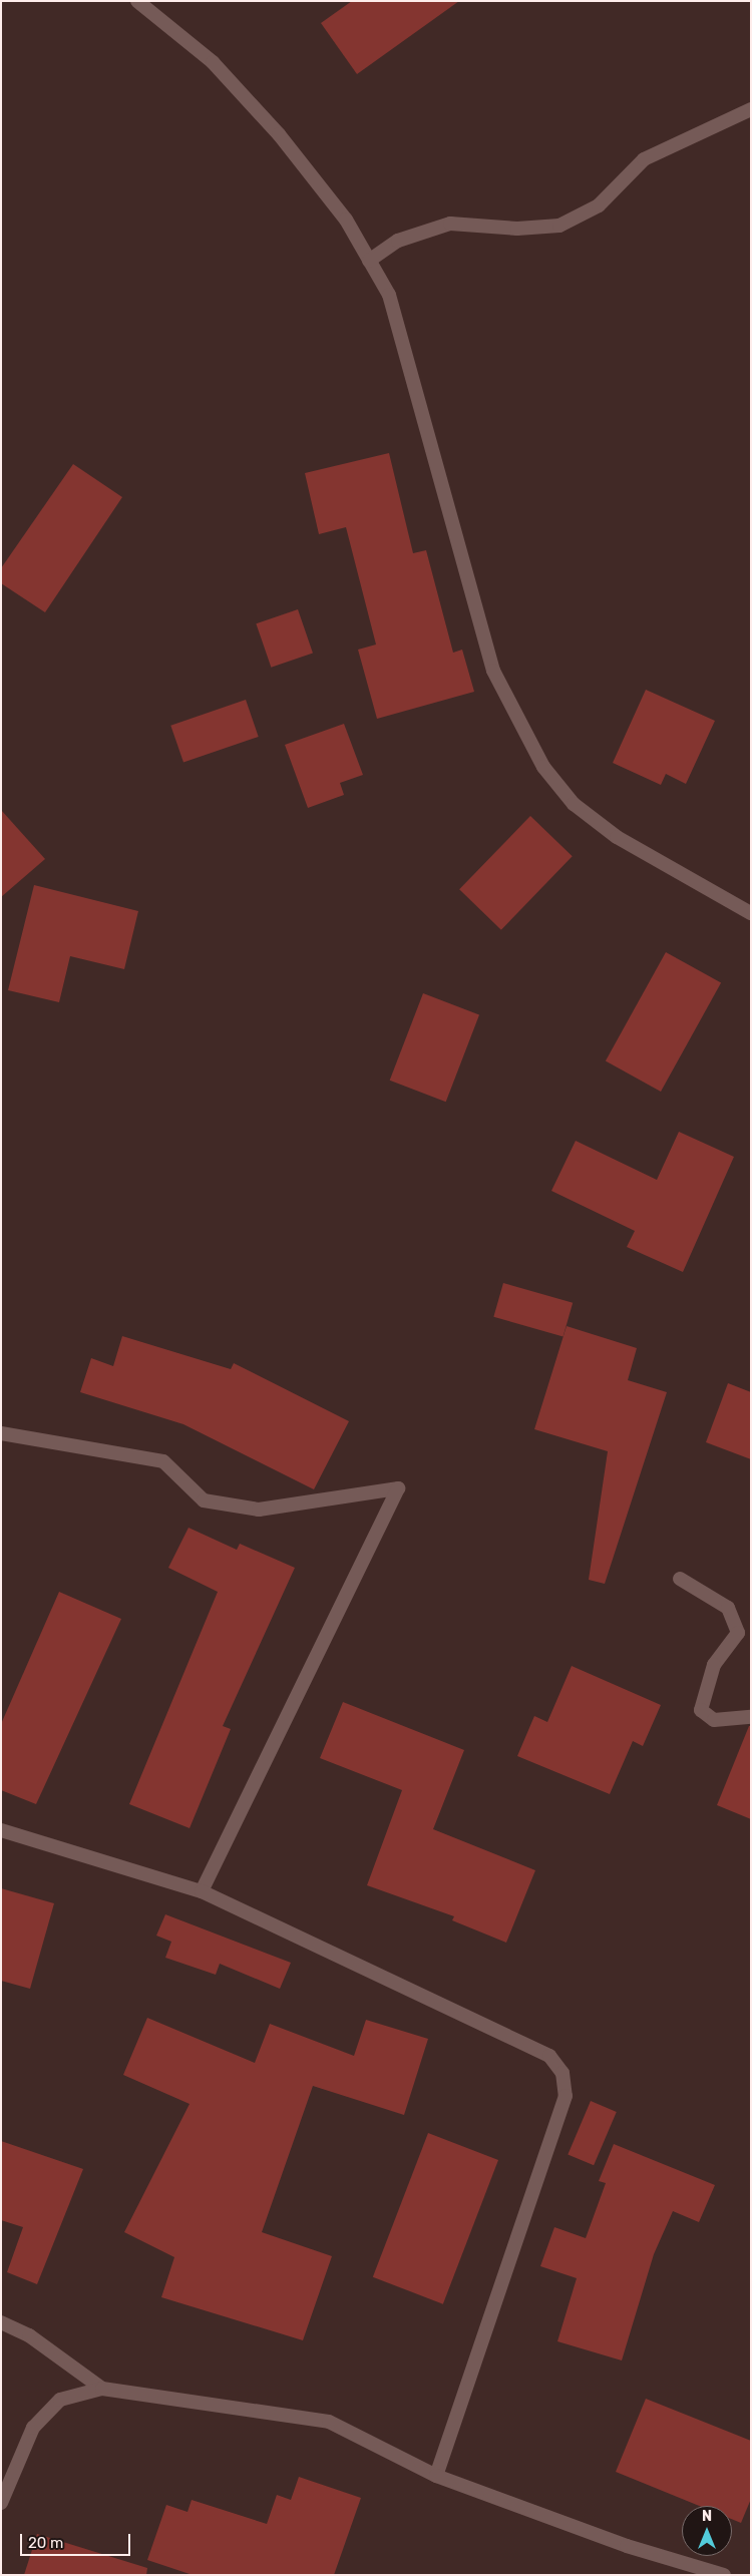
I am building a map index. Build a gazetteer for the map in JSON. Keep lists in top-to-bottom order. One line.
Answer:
{"scale_bar":"20 m","north":"top"}
